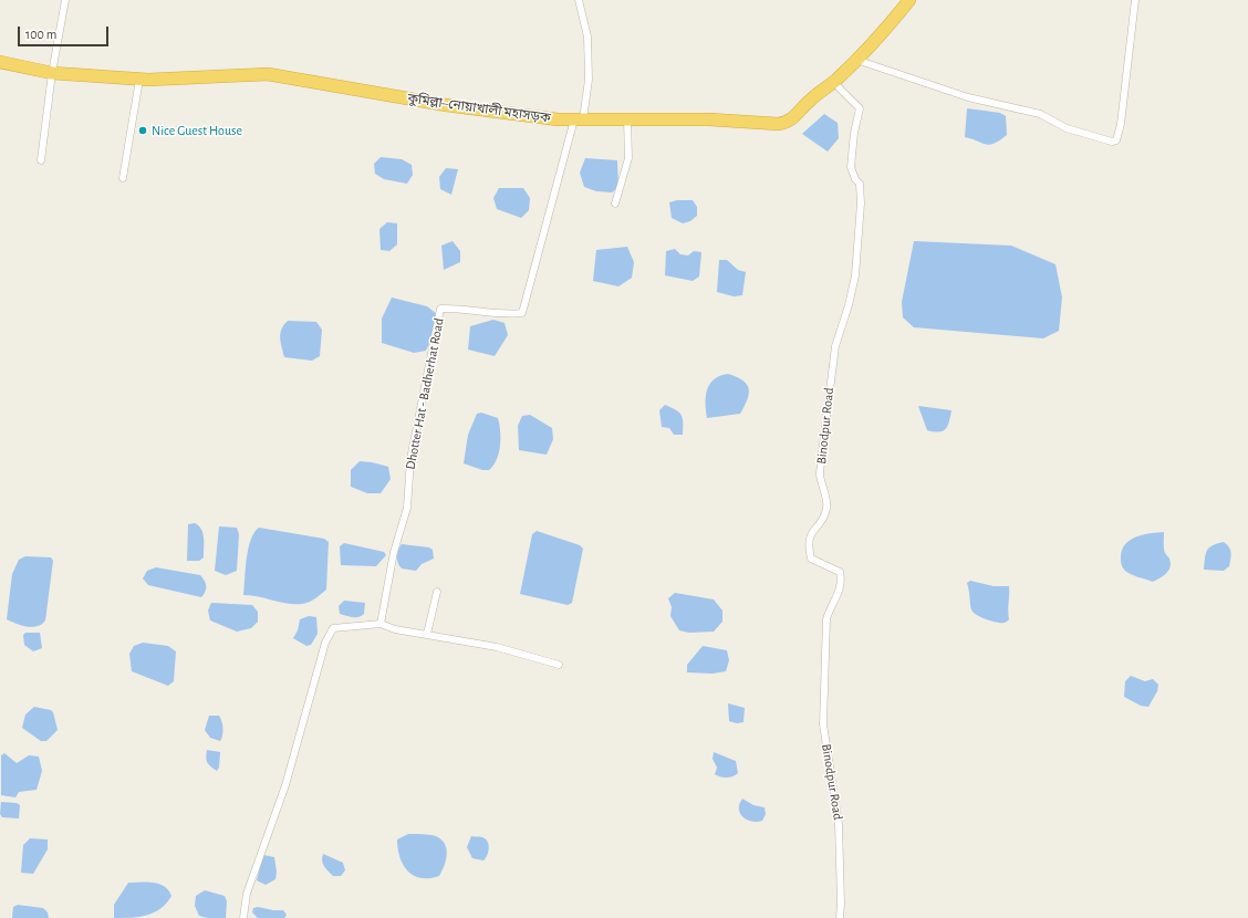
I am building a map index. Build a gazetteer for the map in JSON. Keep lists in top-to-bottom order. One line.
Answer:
{"streets":{"highway":["কুমিল্লা–নোয়াখালী মহাসড়ক"],"street":["Dhotter Hat - Badherhat Road","Binodpur Road"]},"crossings":[["কুমিল্লা–নোয়াখালী মহাসড়ক","Dhotter Hat - Badherhat Road"],["কুমিল্লা–নোয়াখালী মহাসড়ক","Binodpur Road"]],"places":["Nice Guest House"],"scale_bar":"100 m"}
